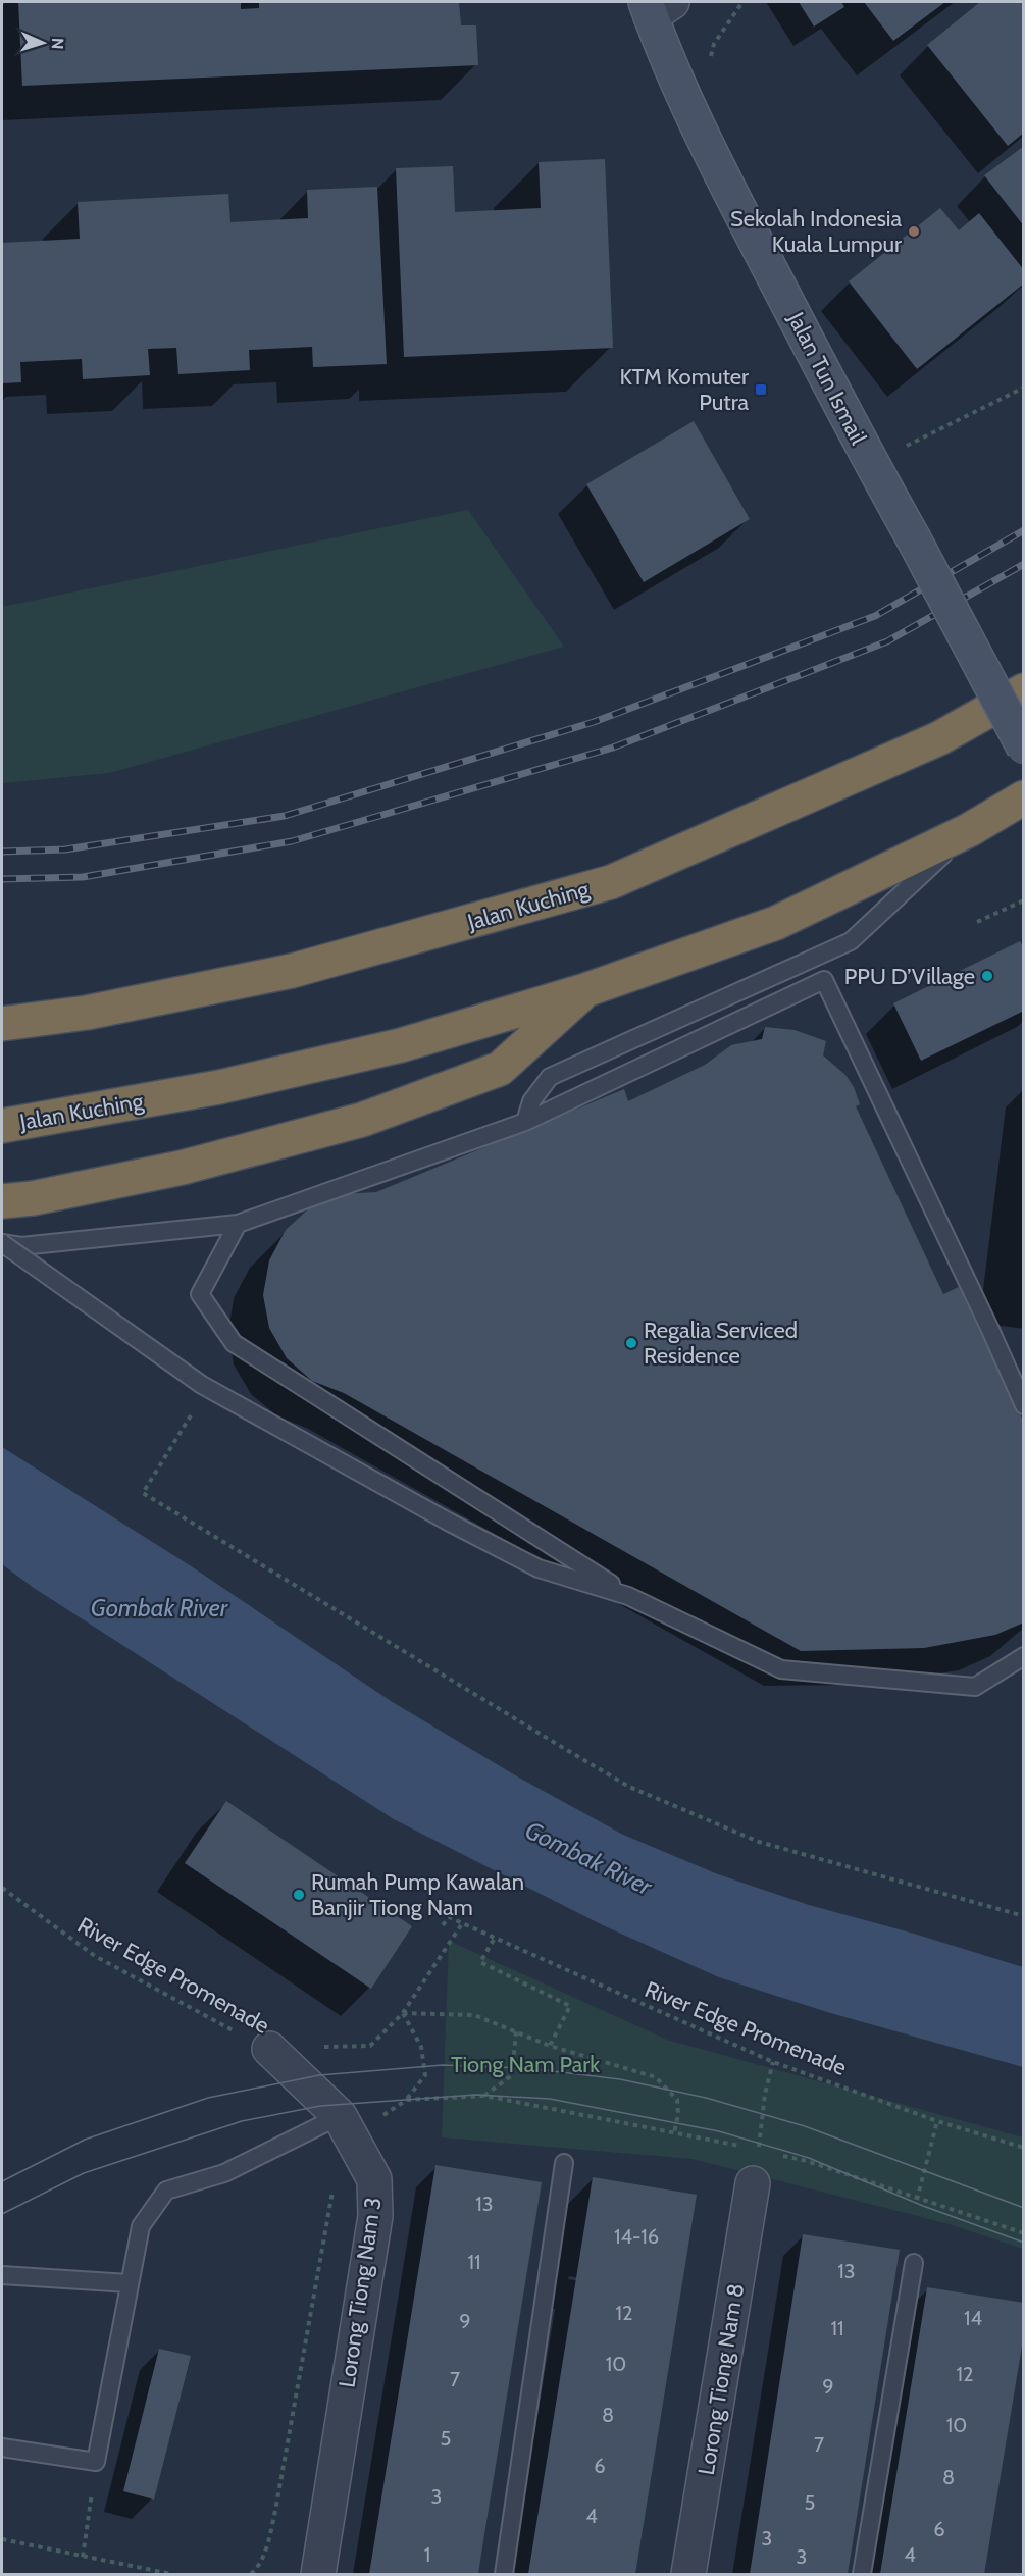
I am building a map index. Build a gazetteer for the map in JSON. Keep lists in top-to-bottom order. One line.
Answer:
{"streets":{"highway":["Jalan Kuching"],"street":["Jalan Tun Ismail","Lorong Tiong Nam 3","Lorong Tiong Nam 8"],"path":["River Edge Promenade"]},"crossings":[["River Edge Promenade","Lorong Tiong Nam 3"]],"water":["Gombak River"],"parks":["Tiong Nam Park"],"places":{"other":["Sekolah Indonesia Kuala Lumpur","PPU D’Village","Regalia Serviced Residence","Rumah Pump Kawalan Banjir Tiong Nam"],"transit":["KTM Komuter Putra"]},"house_numbers":["13","14-16","11","13","12","14","9","11","10","12","7","9","8","10","5","7","6","8","3","5","4","6","3","1","4","3"],"north":"right"}
